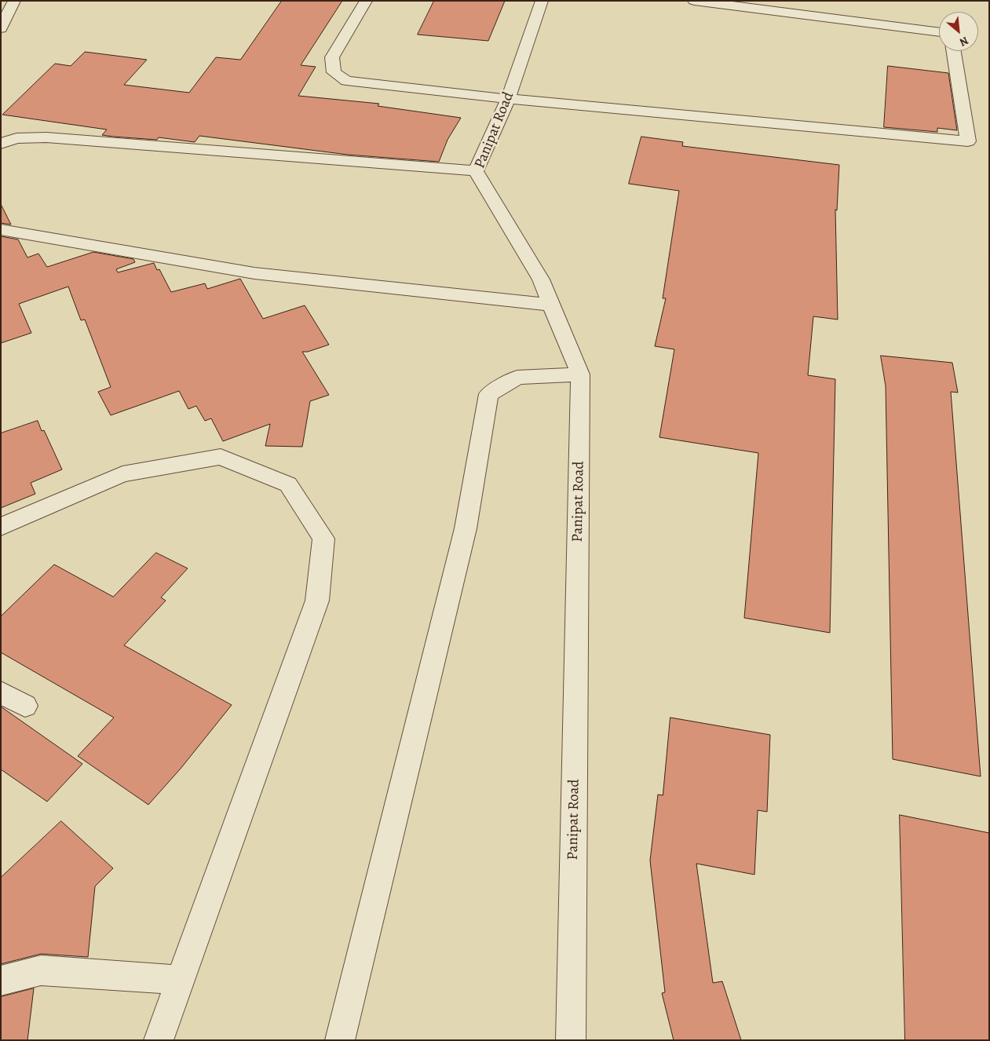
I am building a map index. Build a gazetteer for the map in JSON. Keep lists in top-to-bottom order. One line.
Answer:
{"streets":{"street":["Panipat Road"]},"north":"bottom right"}
